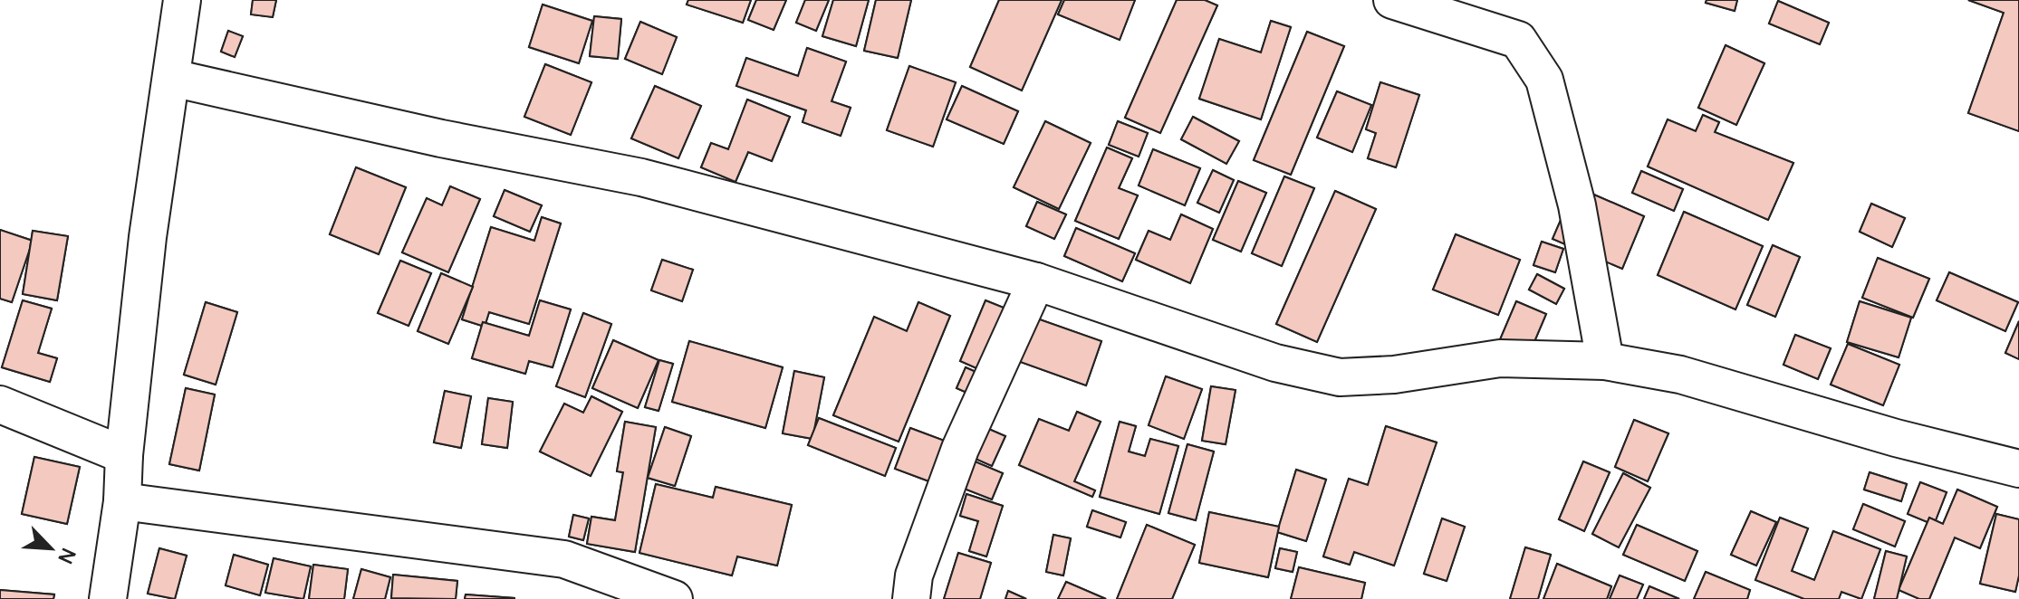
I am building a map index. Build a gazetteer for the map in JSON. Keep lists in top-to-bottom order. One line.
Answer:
{"north":"bottom right"}
